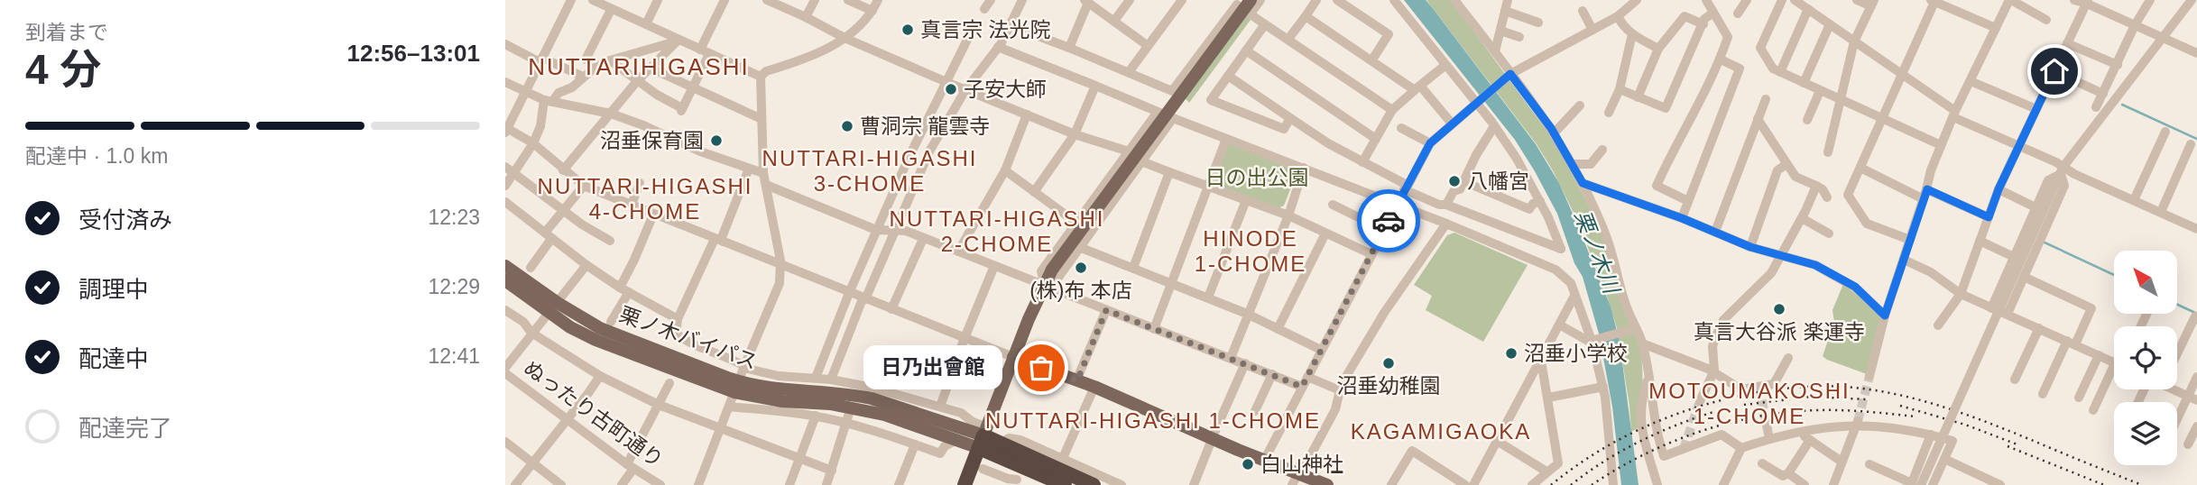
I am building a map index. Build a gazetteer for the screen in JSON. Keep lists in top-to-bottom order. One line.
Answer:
{"streets":{"main road":["栗ノ木バイパス"],"street":["ぬったり古町通り"]},"districts":["NUTTARIHIGASHI","NUTTARI-HIGASHI 3-CHOME","NUTTARI-HIGASHI 4-CHOME","NUTTARI-HIGASHI 2-CHOME","HINODE 1-CHOME","MOTOUMAKOSHI 1-CHOME","NUTTARI-HIGASHI 1-CHOME","KAGAMIGAOKA"],"water":["栗ノ木川"],"parks":["日の出公園"],"places":["真言宗 法光院","子安大師","曹洞宗 龍雲寺","沼垂保育園","八幡宮","(株)布 本店","真言大谷派 楽運寺","沼垂小学校","沼垂幼稚園","日乃出會館","白山神社"],"north":"top left","page":{"heading":["4 分","到着まで","12:56–13:01"],"bar":"配達中 · 1.0 km","list":[["受付済み","12:23"],["調理中","12:29"],["配達中","12:41"],"配達完了"],"bubble":"日乃出會館"}}
